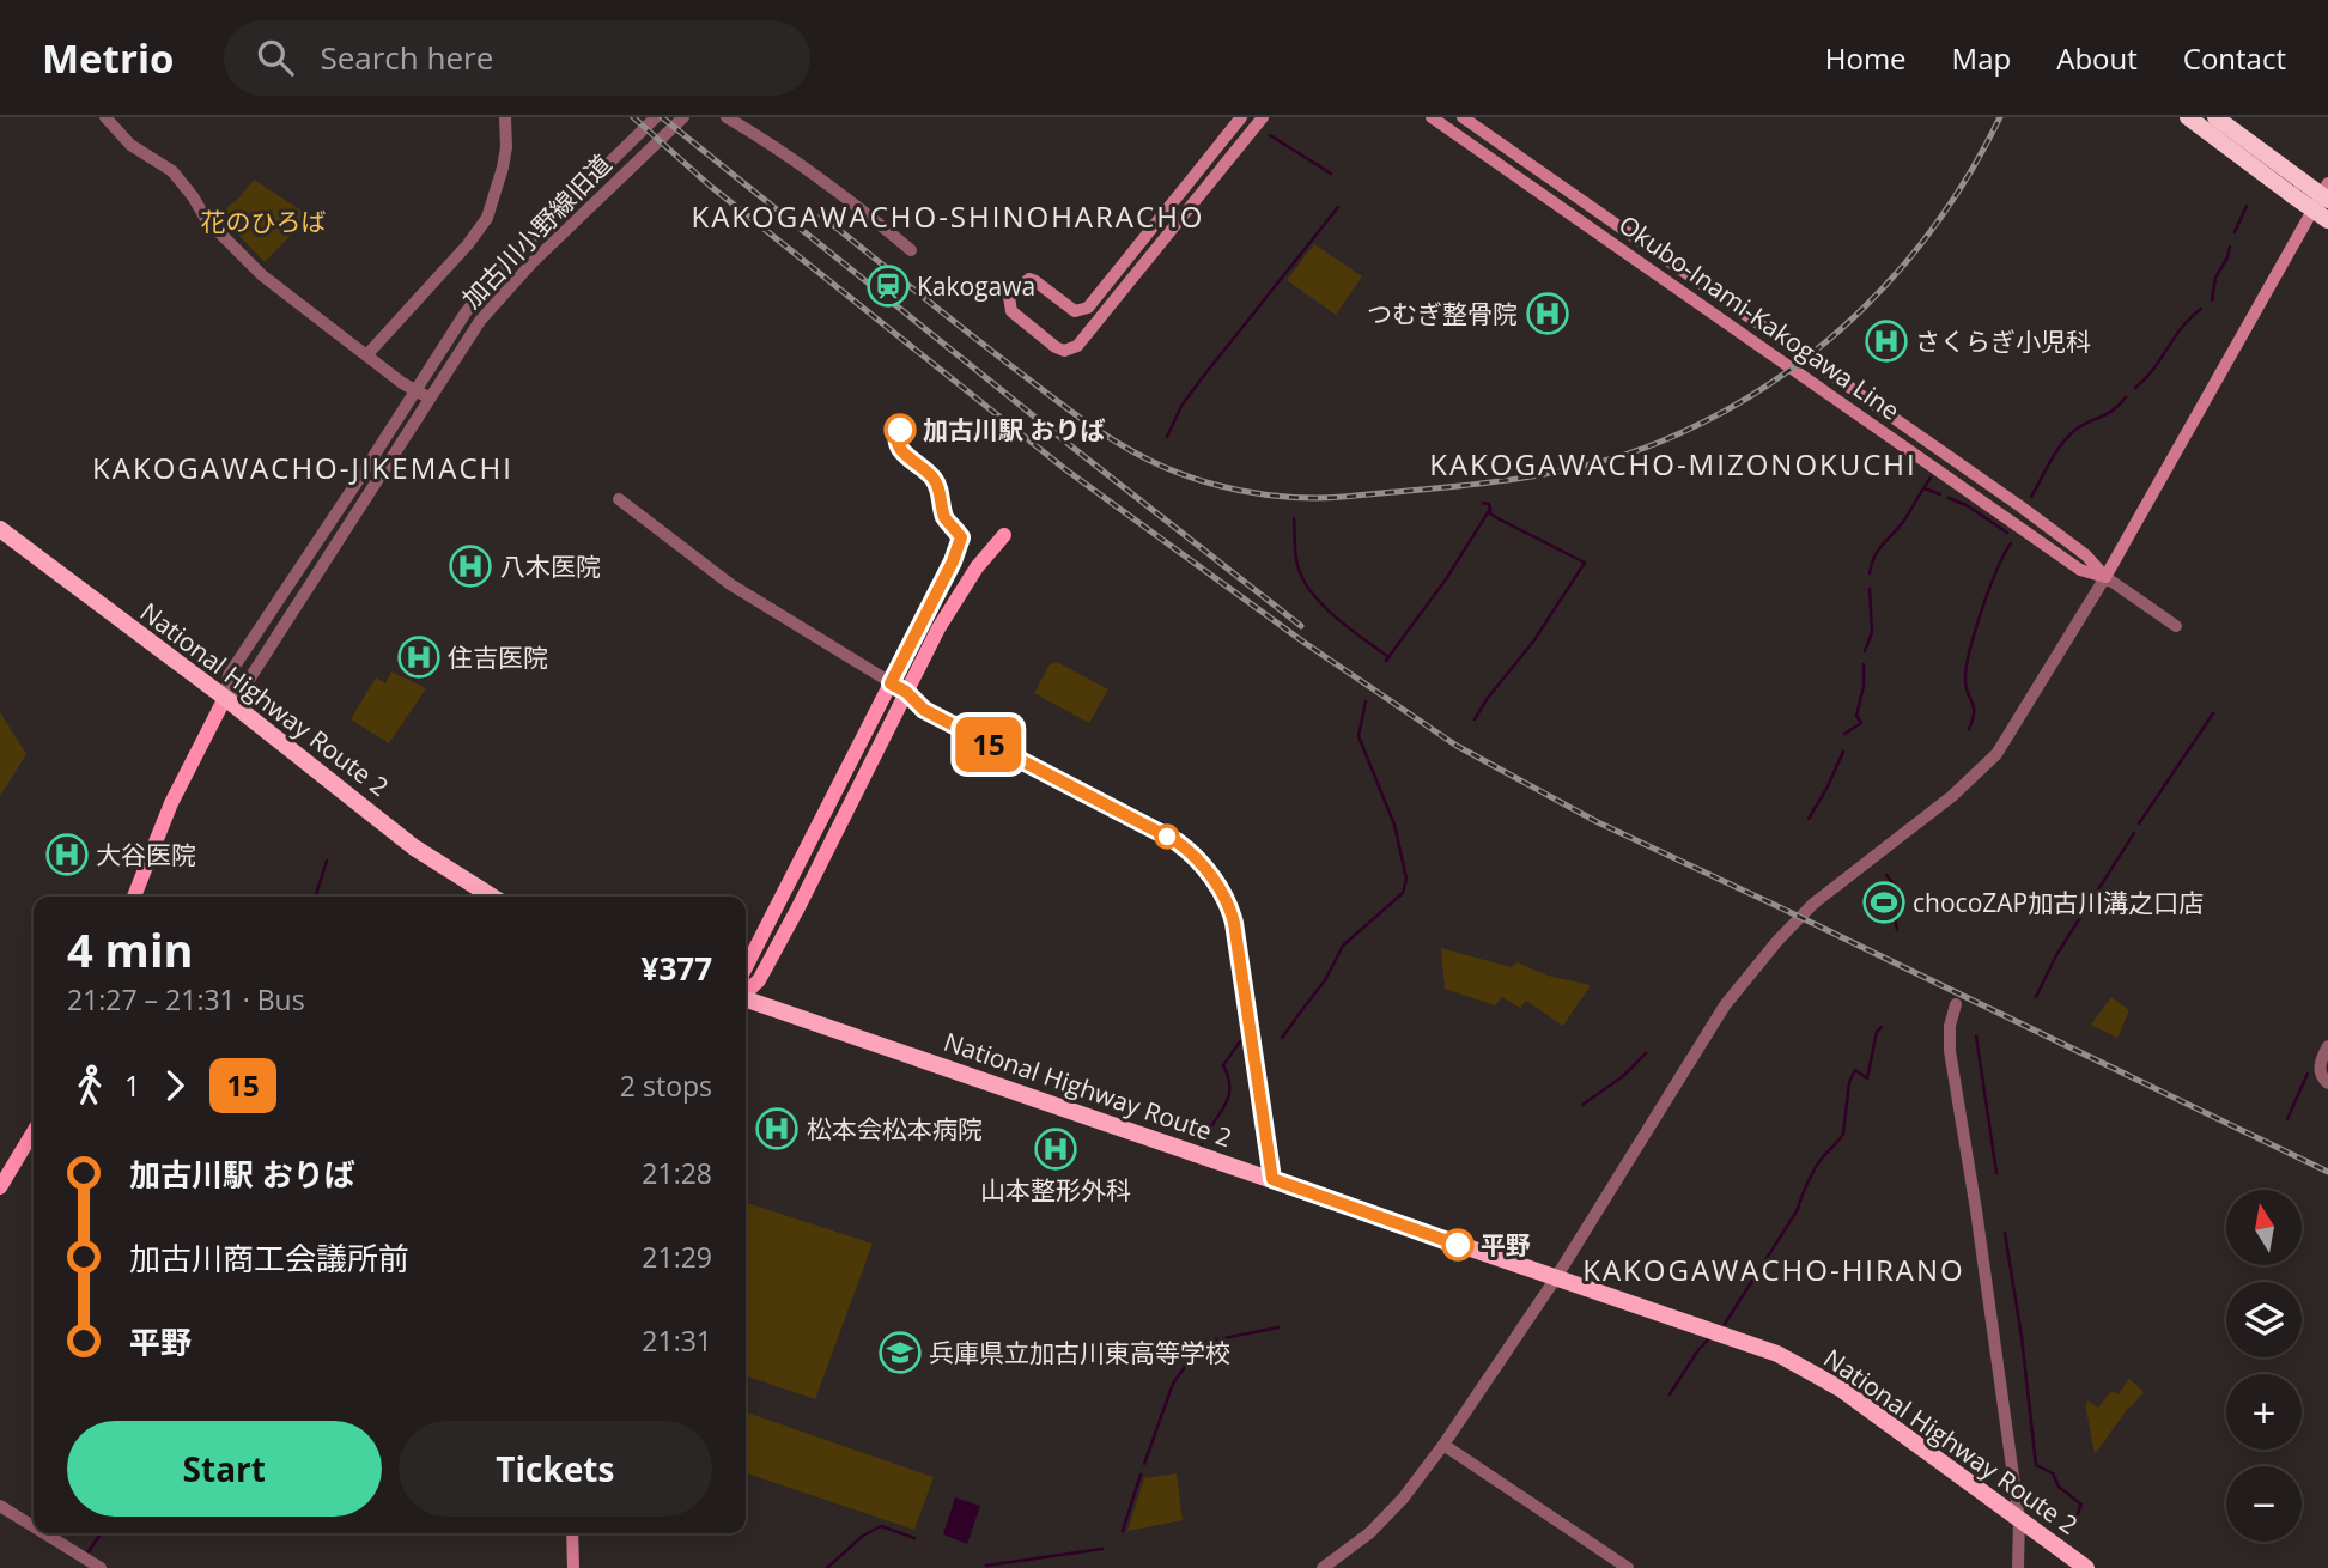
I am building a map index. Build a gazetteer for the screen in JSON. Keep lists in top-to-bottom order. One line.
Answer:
{"streets":{"highway":["National Highway Route 2"],"main road":["Okubo-Inami-Kakogawa Line"],"street":["加古川小野線旧道"]},"crossings":[["加古川小野線旧道","National Highway Route 2"]],"districts":["KAKOGAWACHO-SHINOHARACHO","KAKOGAWACHO-MIZONOKUCHI","KAKOGAWACHO-JIKEMACHI","KAKOGAWACHO-HIRANO"],"parks":["花のひろば"],"places":{"station":["Kakogawa"],"hospital":["つむぎ整骨院","さくらぎ小児科","八木医院","住吉医院","大谷医院","松本会松本病院","山本整形外科"],"other":["加古川駅 おりば","平野"],"sports":["chocoZAP加古川溝之口店"],"school or university":["兵庫県立加古川東高等学校"]},"lines":["bus line 15"],"north":"top","page":{"header":"Metrio","search":"Search here","nav":["Home","Map","About","Contact"],"on_map":"15","heading":["4 min","21:27 – 21:31 · Bus","¥377"],"legs":["1","15","2 stops"],"list":[{"name":"加古川駅 おりば","value":"21:28"},{"name":"加古川商工会議所前","value":"21:29"},{"name":"平野","value":"21:31"}],"map_buttons":["+","−"],"buttons":["Start","Tickets"]}}
